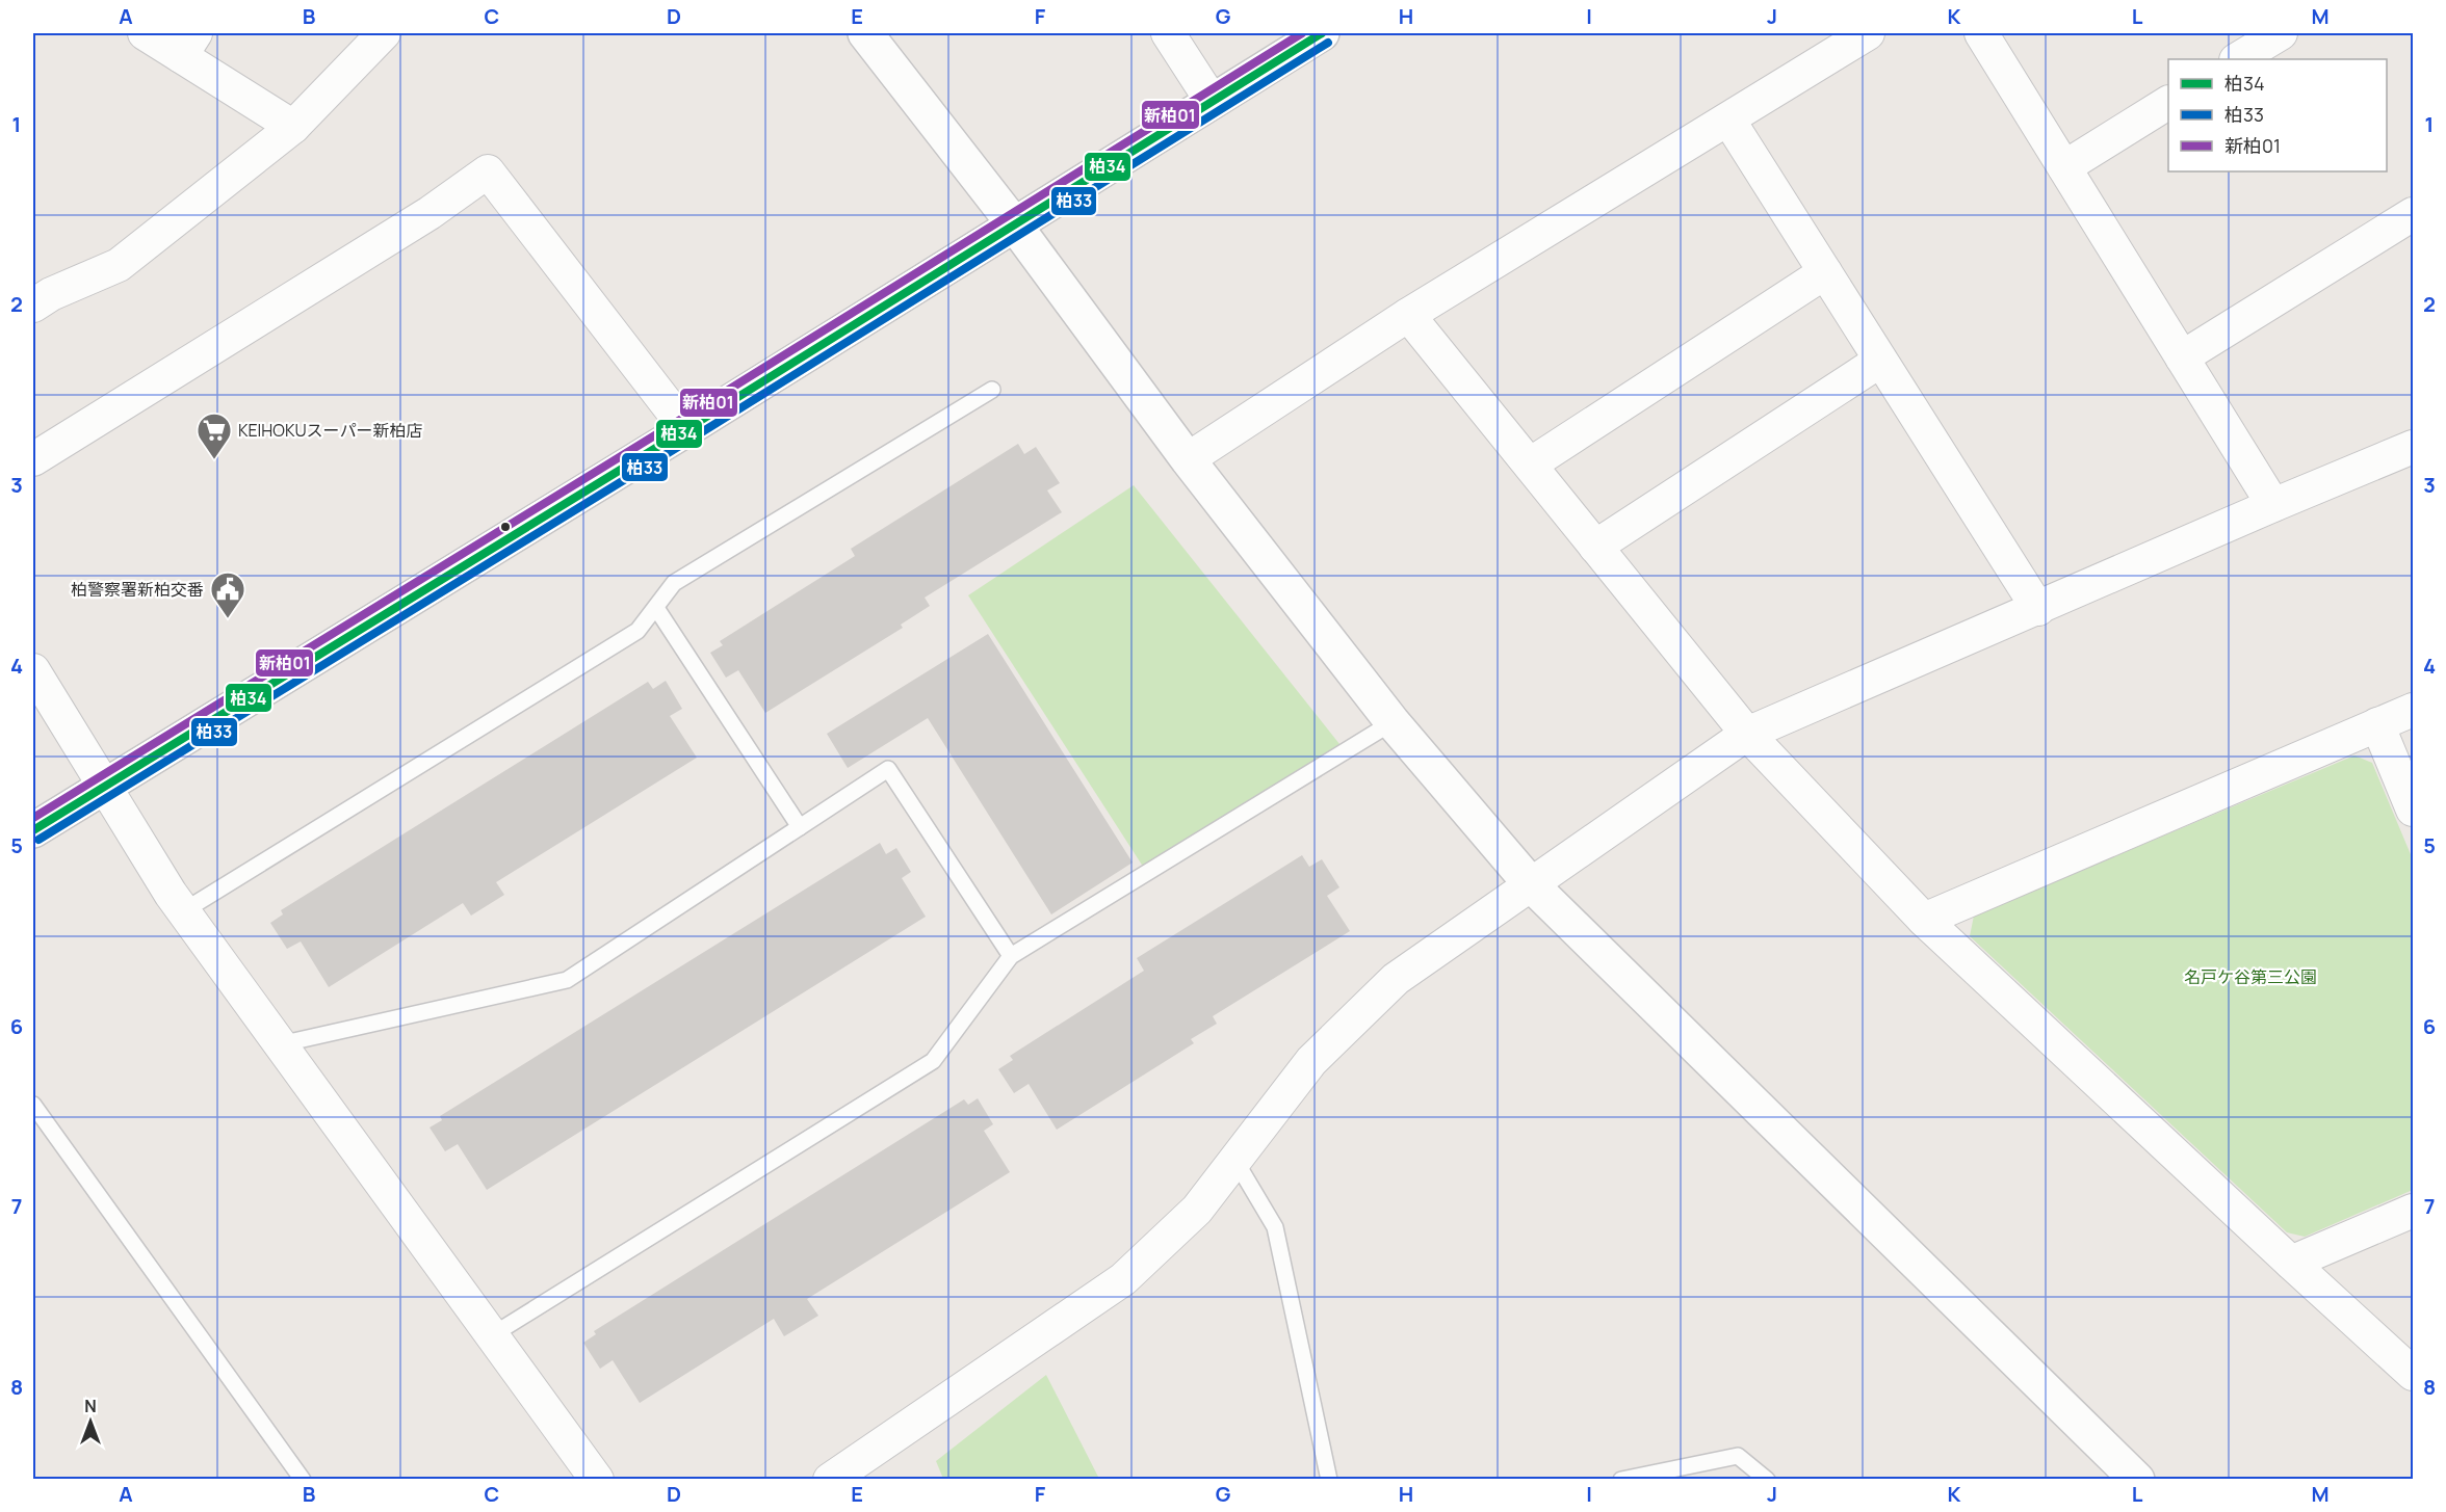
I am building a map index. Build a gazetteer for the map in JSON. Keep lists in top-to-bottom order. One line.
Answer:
{"parks":["名戸ケ谷第三公園"],"places":{"supermarket":["KEIHOKUスーパー新柏店"],"public building":["柏警察署新柏交番"]},"lines":["transit line 柏34","transit line 新柏01","transit line 柏33"],"legend":["柏34","柏33","新柏01"],"north":"top","grid":{"columns":["A","B","C","D","E","F","G","H","I","J","K","L","M"],"rows":["1","2","3","4","5","6","7","8"]}}
